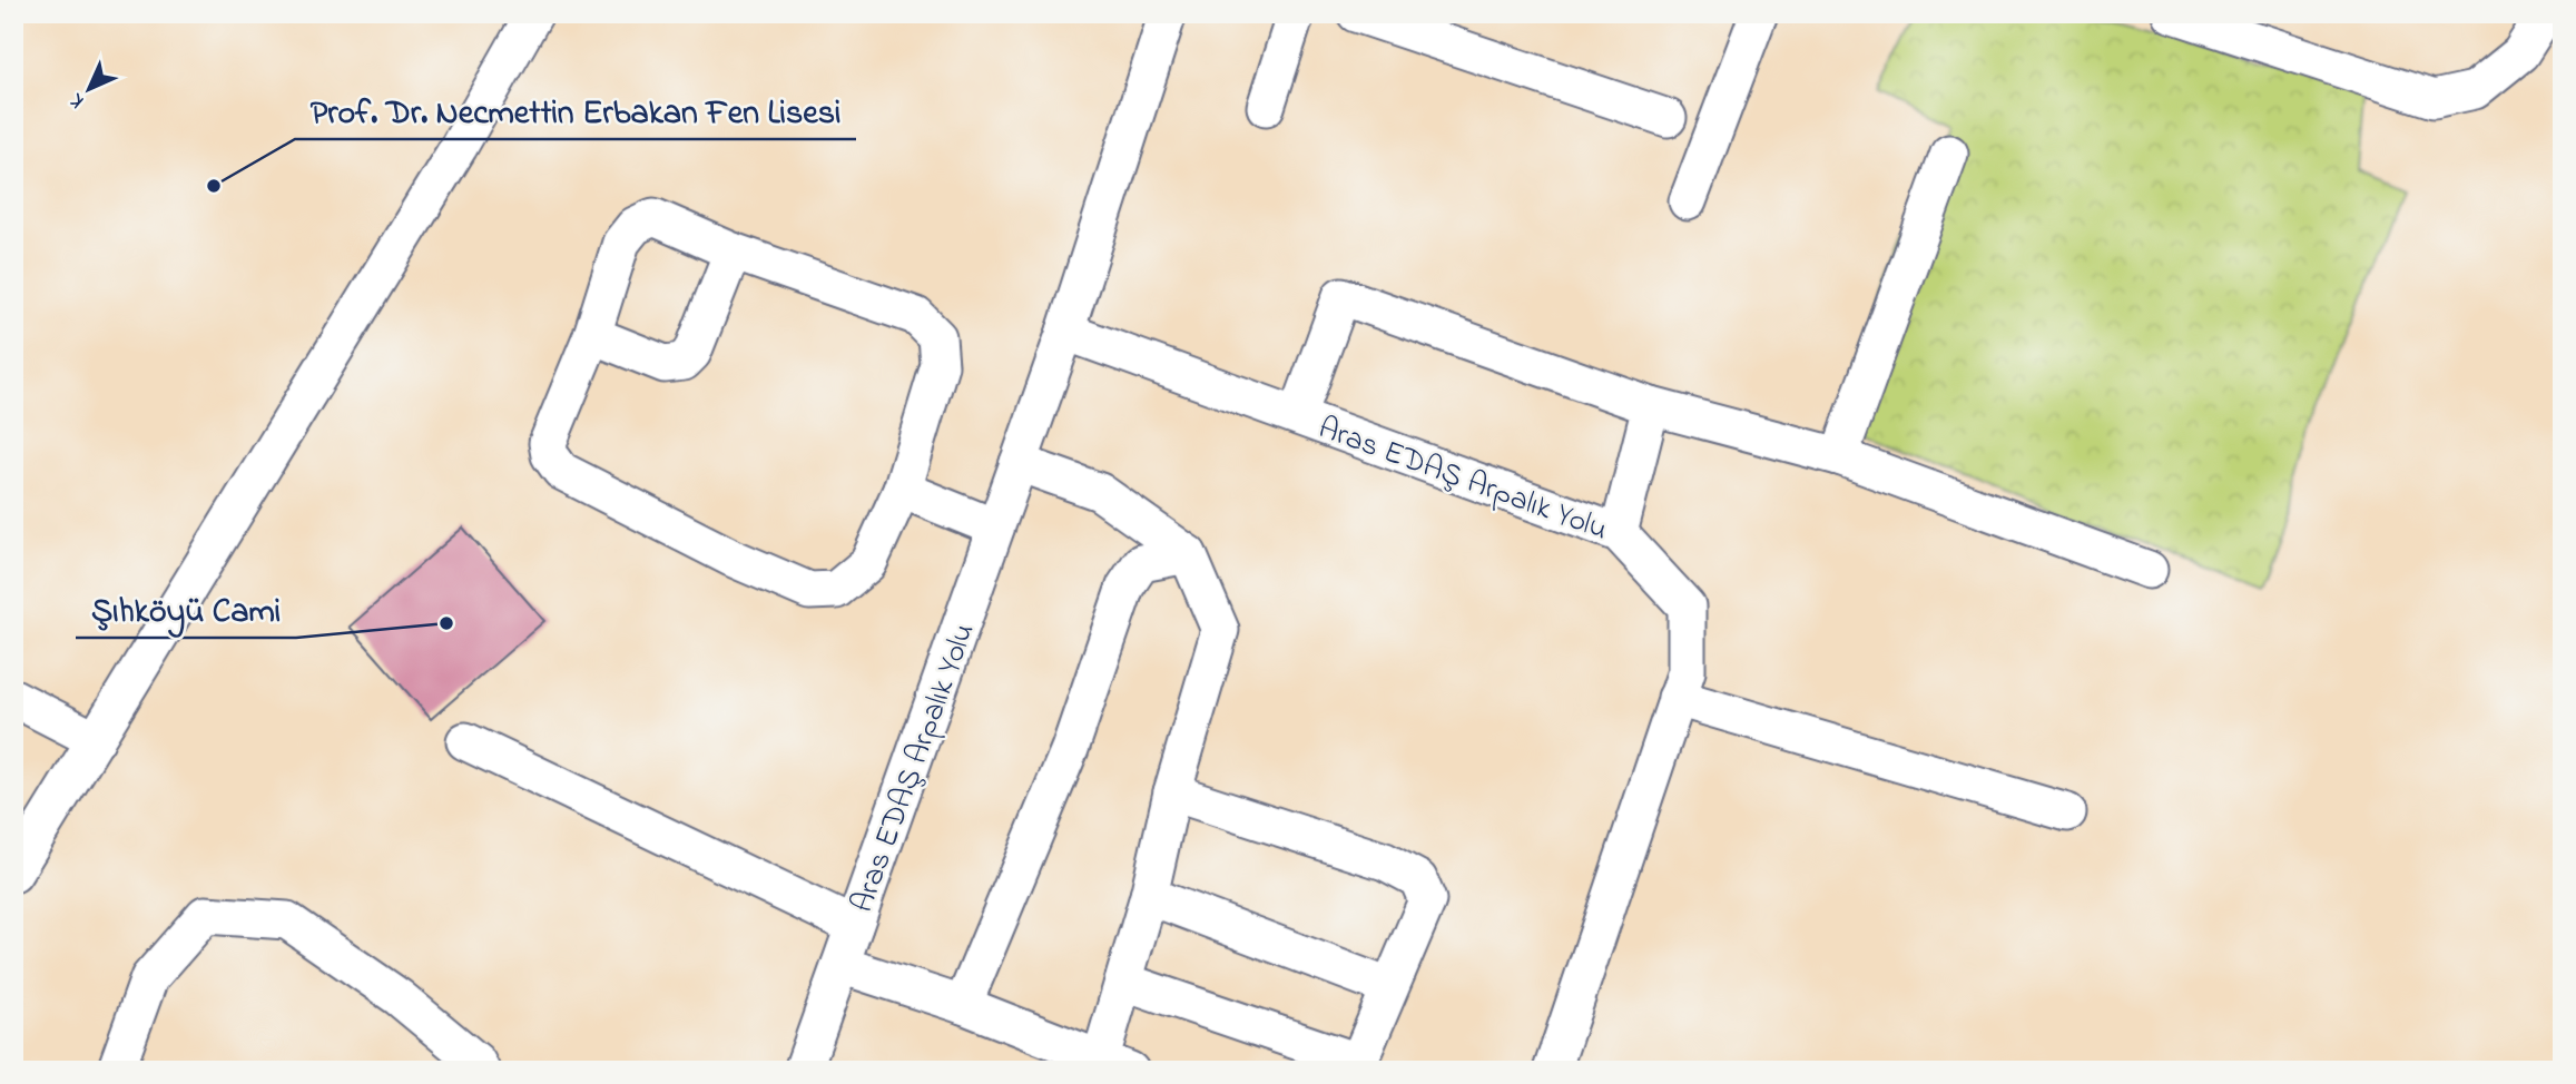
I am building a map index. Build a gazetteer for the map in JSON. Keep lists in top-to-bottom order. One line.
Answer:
{"streets":{"street":["Aras EDAŞ Arpalık Yolu"]},"places":["Prof. Dr. Necmettin Erbakan Fen Lisesi","Şıhköyü Cami"],"north":"bottom left"}
